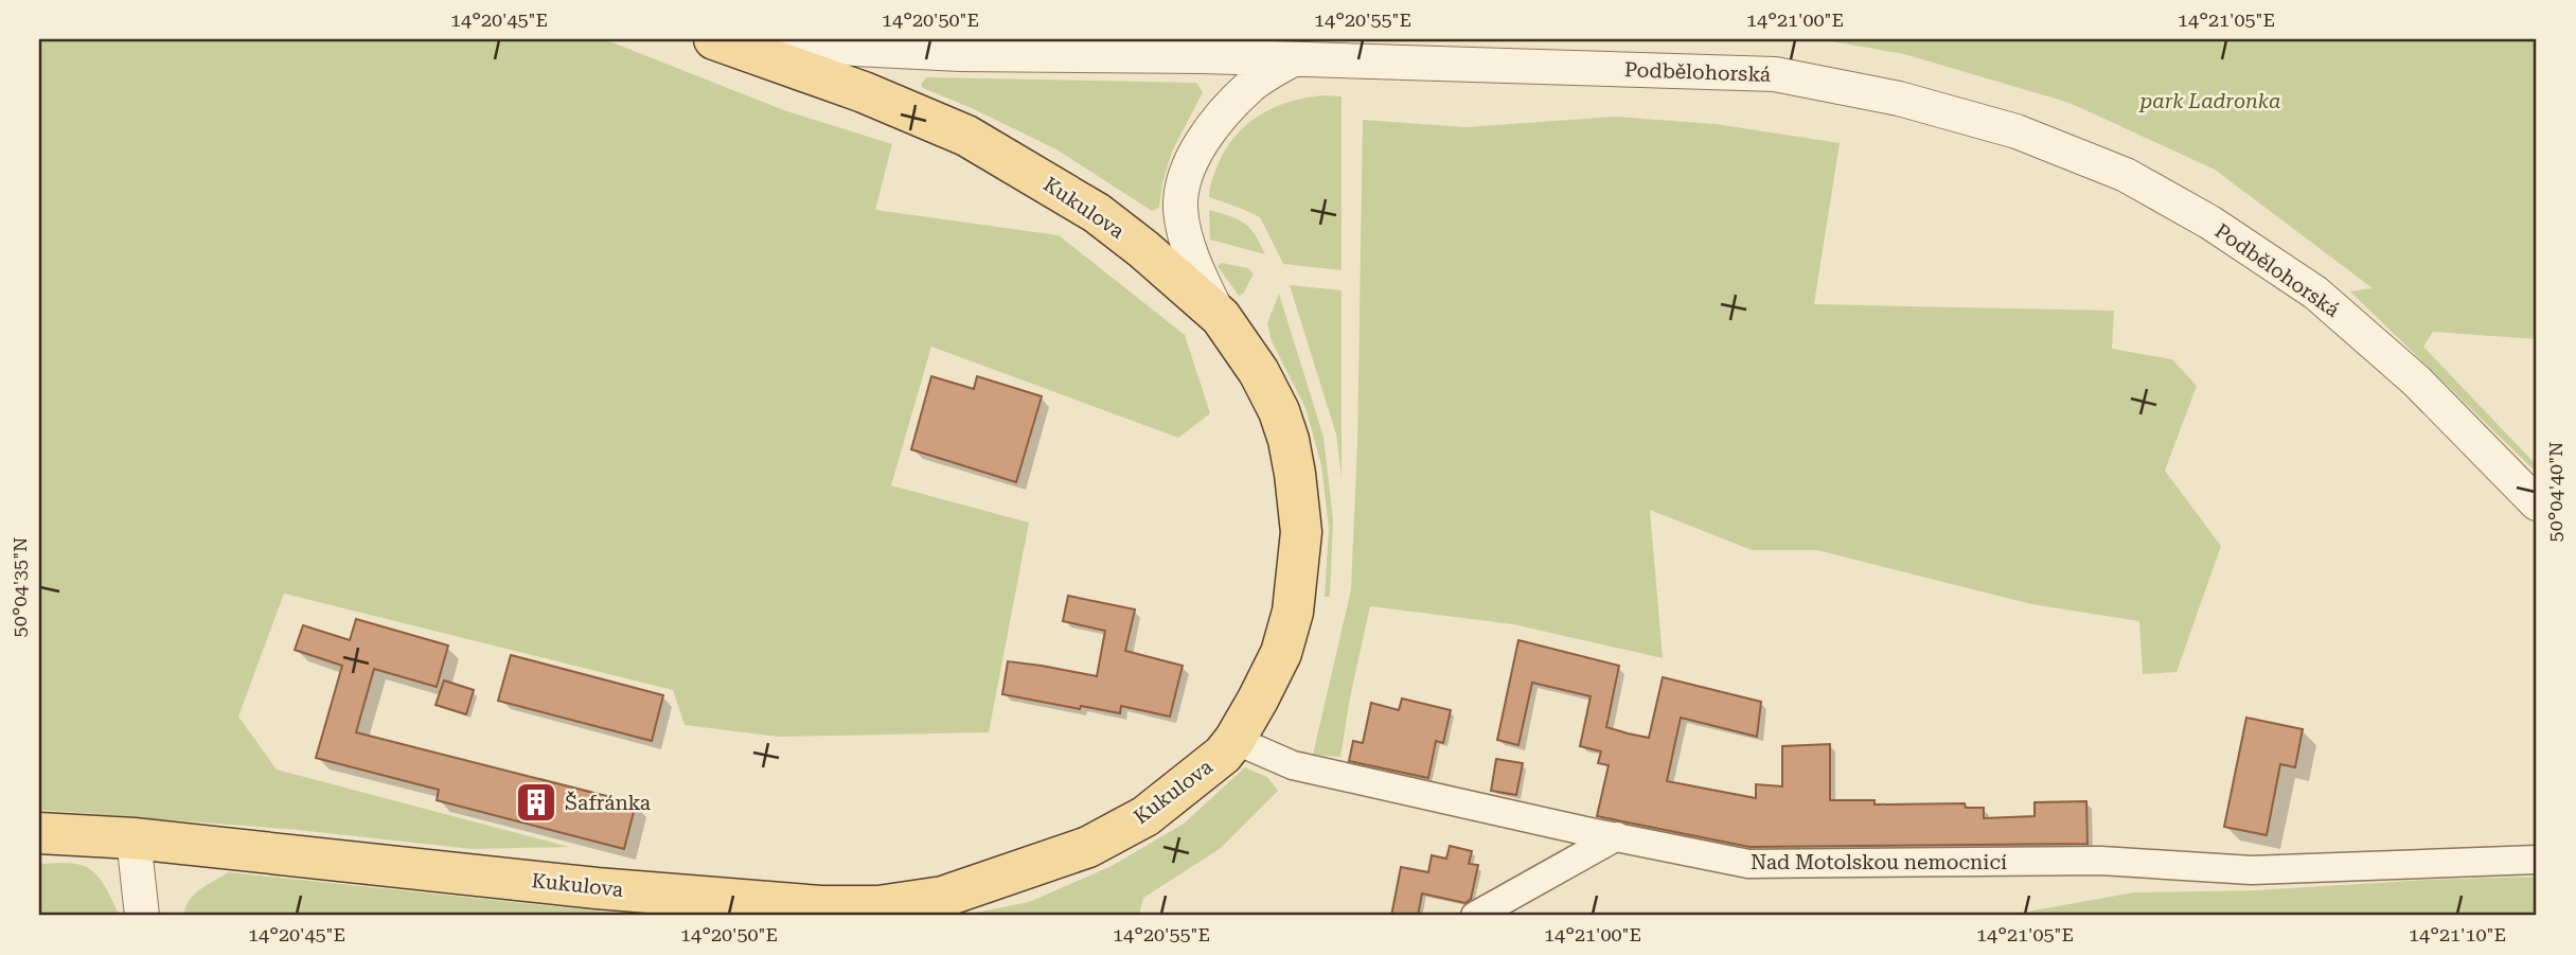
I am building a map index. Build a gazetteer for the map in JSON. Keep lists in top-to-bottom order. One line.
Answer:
{"streets":{"main road":["Kukulova"],"street":["Podbělohorská","Nad Motolskou nemocnicí"]},"crossings":[["Podbělohorská","Kukulova"],["Kukulova","Nad Motolskou nemocnicí"]],"parks":["park Ladronka"],"places":{"building":["Šafránka"]},"coordinates":["14°20'45\"E","14°20'50\"E","14°20'55\"E","14°21'00\"E","14°21'05\"E","50°04'40\"N","50°04'35\"N","14°21'10\"E"]}
